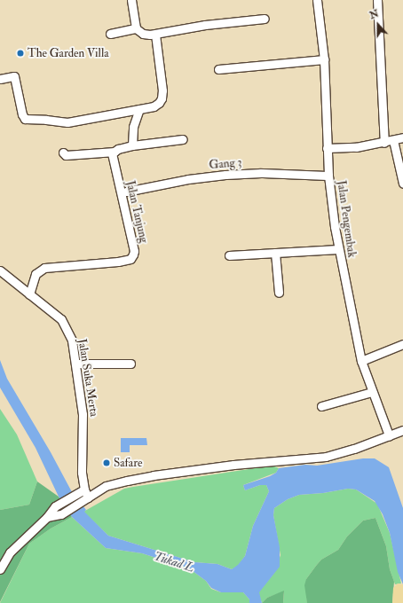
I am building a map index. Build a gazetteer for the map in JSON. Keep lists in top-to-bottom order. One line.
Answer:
{"streets":{"street":["Gang 3","Jalan Tanjung","Jalan Pengembak","Jalan Suka Merta"]},"crossings":[["Gang 3","Jalan Pengembak"],["Jalan Tanjung","Jalan Suka Merta"]],"water":["Tukad L"],"places":["The Garden Villa","Safare"],"north":"top"}
